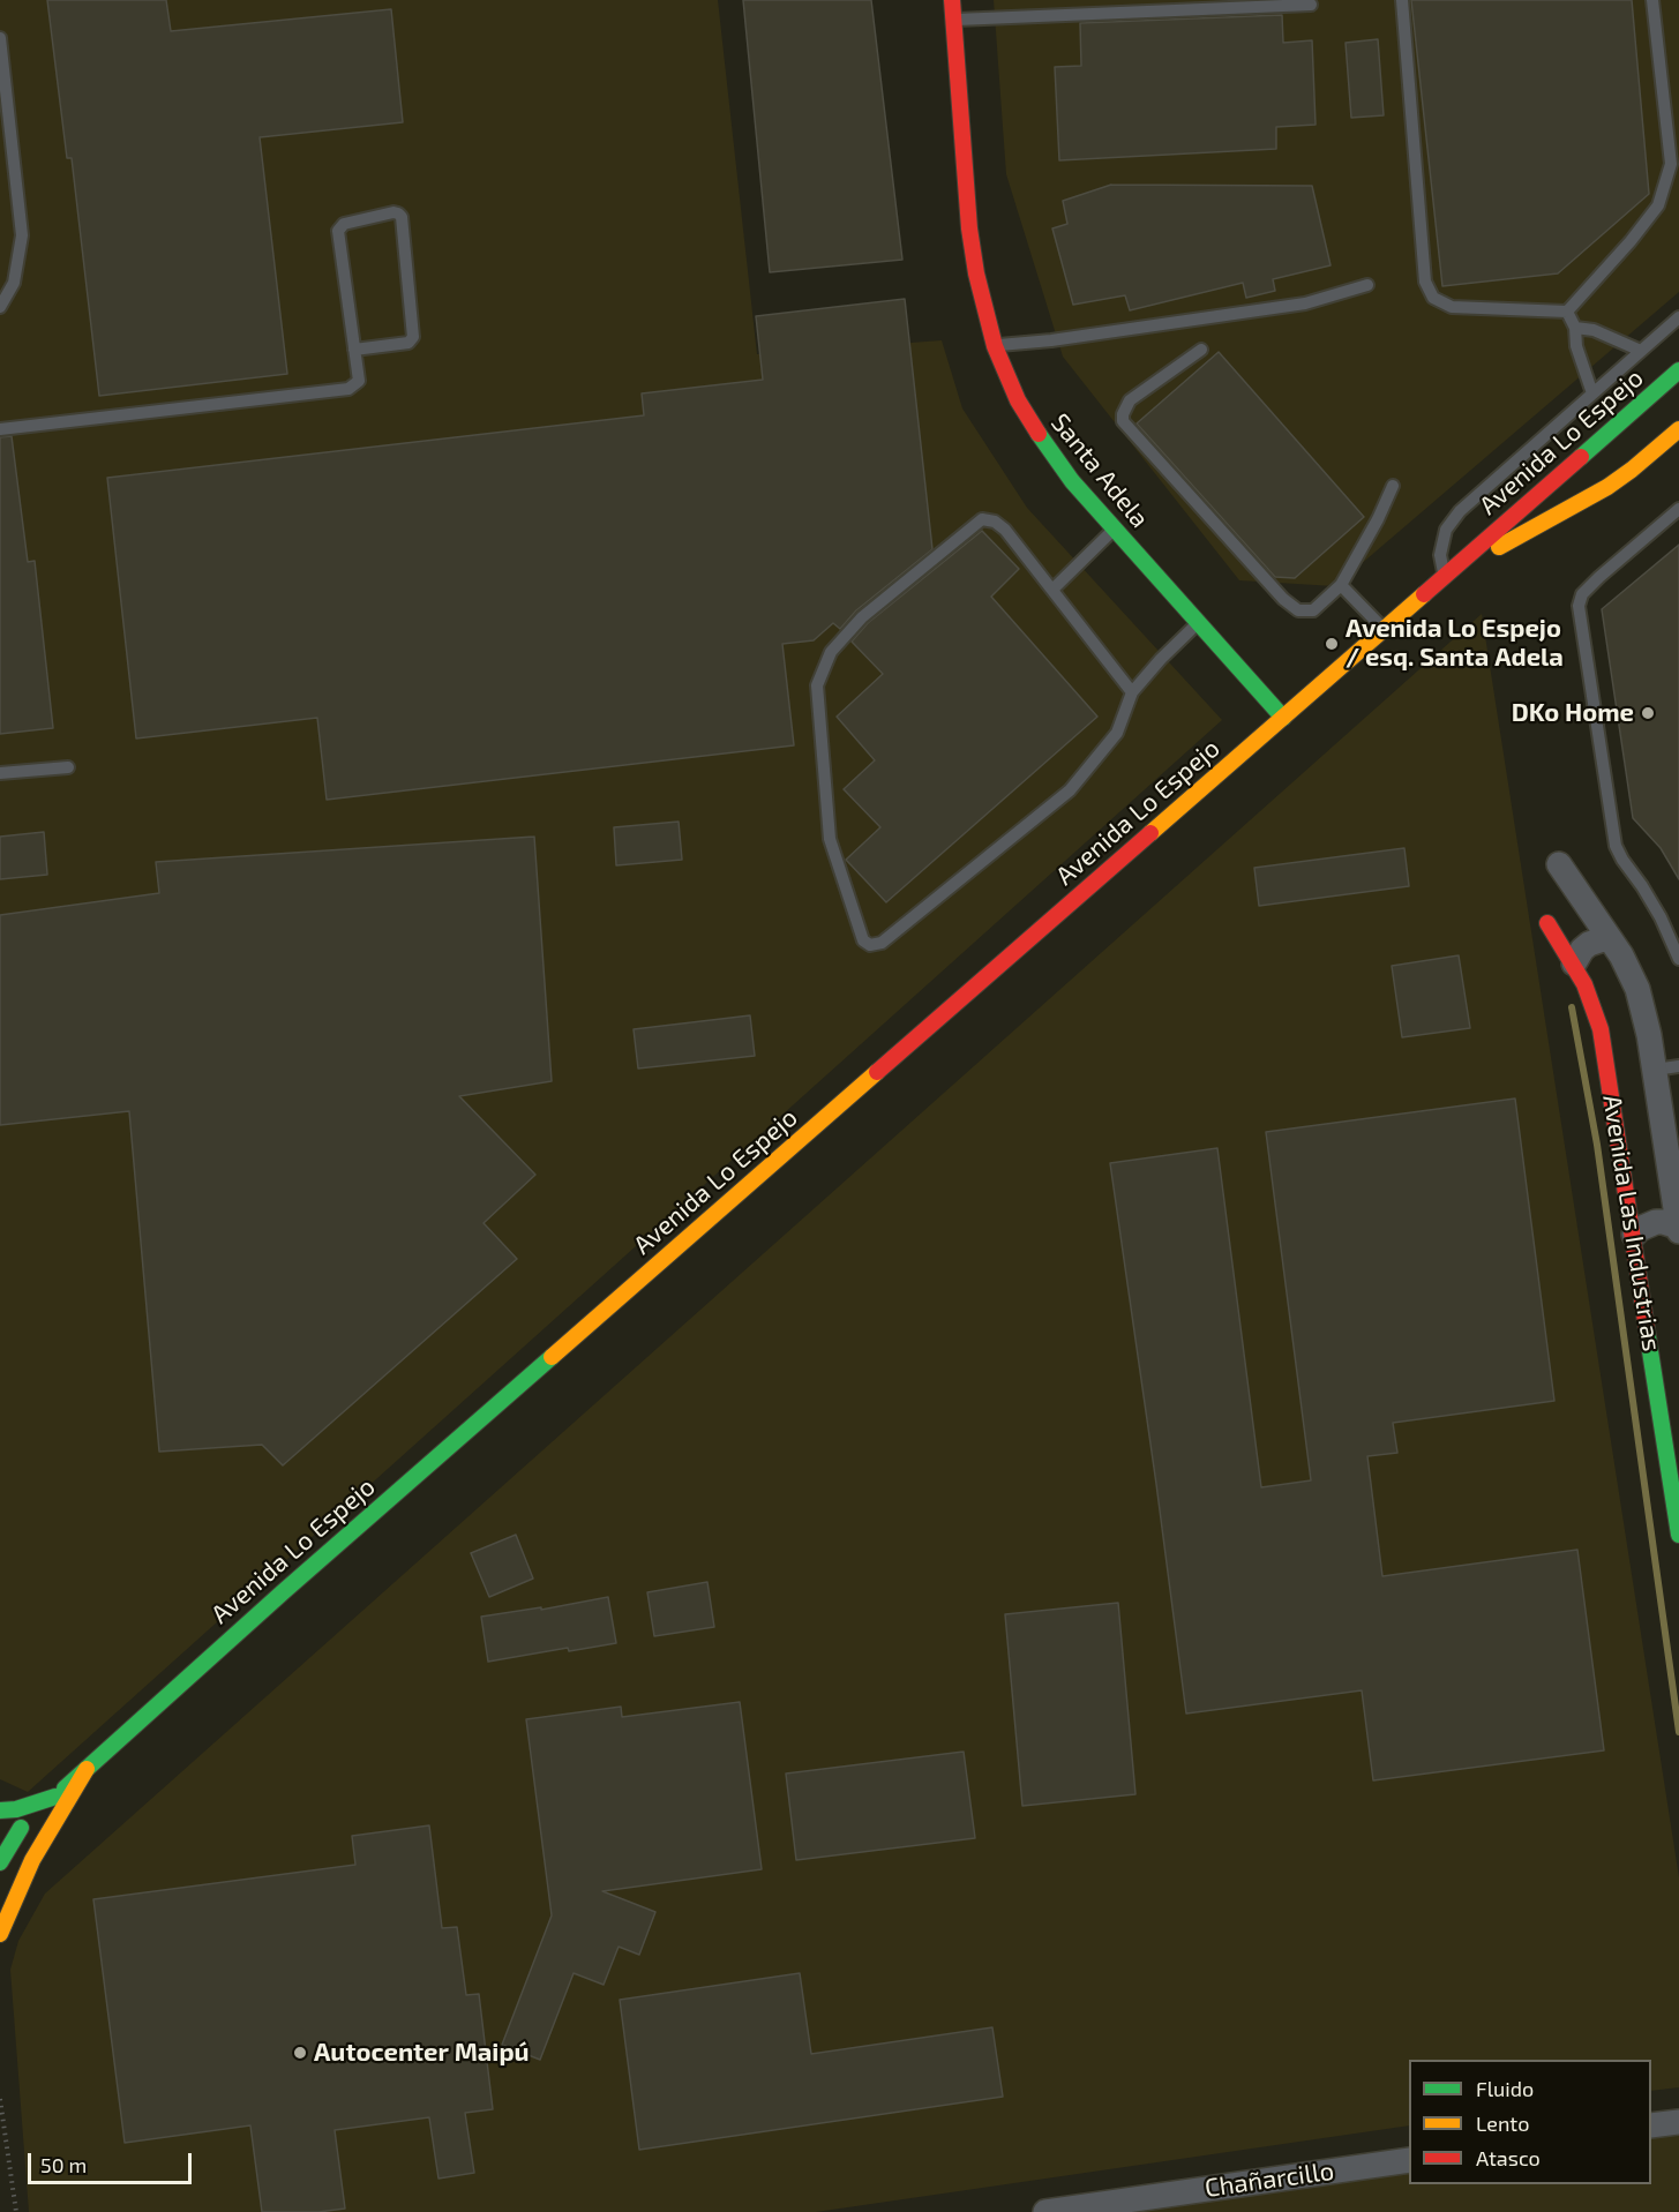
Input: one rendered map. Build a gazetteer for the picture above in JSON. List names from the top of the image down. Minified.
{"streets":{"main road":["Avenida Lo Espejo","Santa Adela","Avenida Las Industrias"],"street":["Chañarcillo"]},"crossings":[["Avenida Lo Espejo","Santa Adela"]],"places":["Avenida Lo Espejo / esq. Santa Adela","DKo Home","Autocenter Maipú"],"legend":["Fluido","Lento","Atasco"],"scale_bar":"50 m"}
